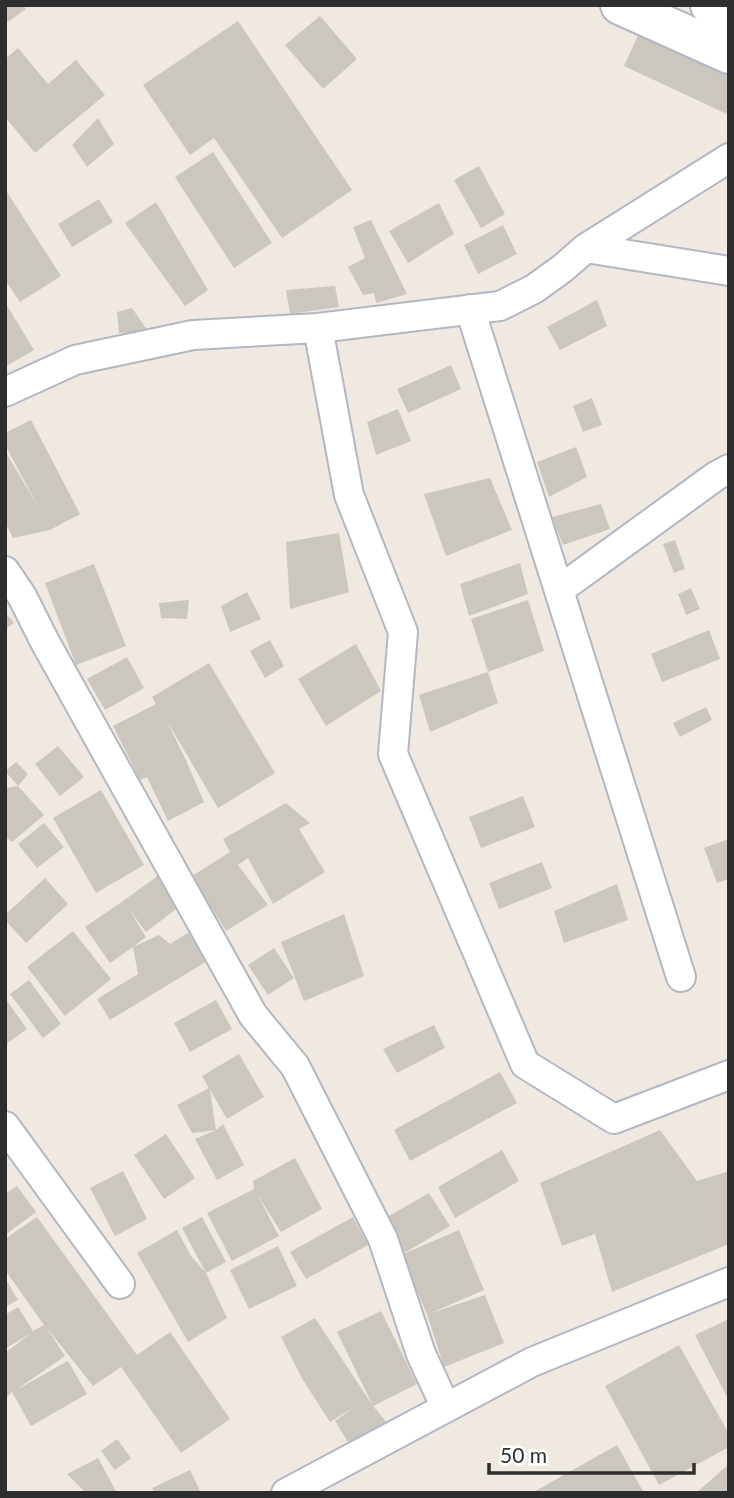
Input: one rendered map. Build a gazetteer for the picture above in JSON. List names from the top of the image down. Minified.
{"scale_bar":"50 m"}
